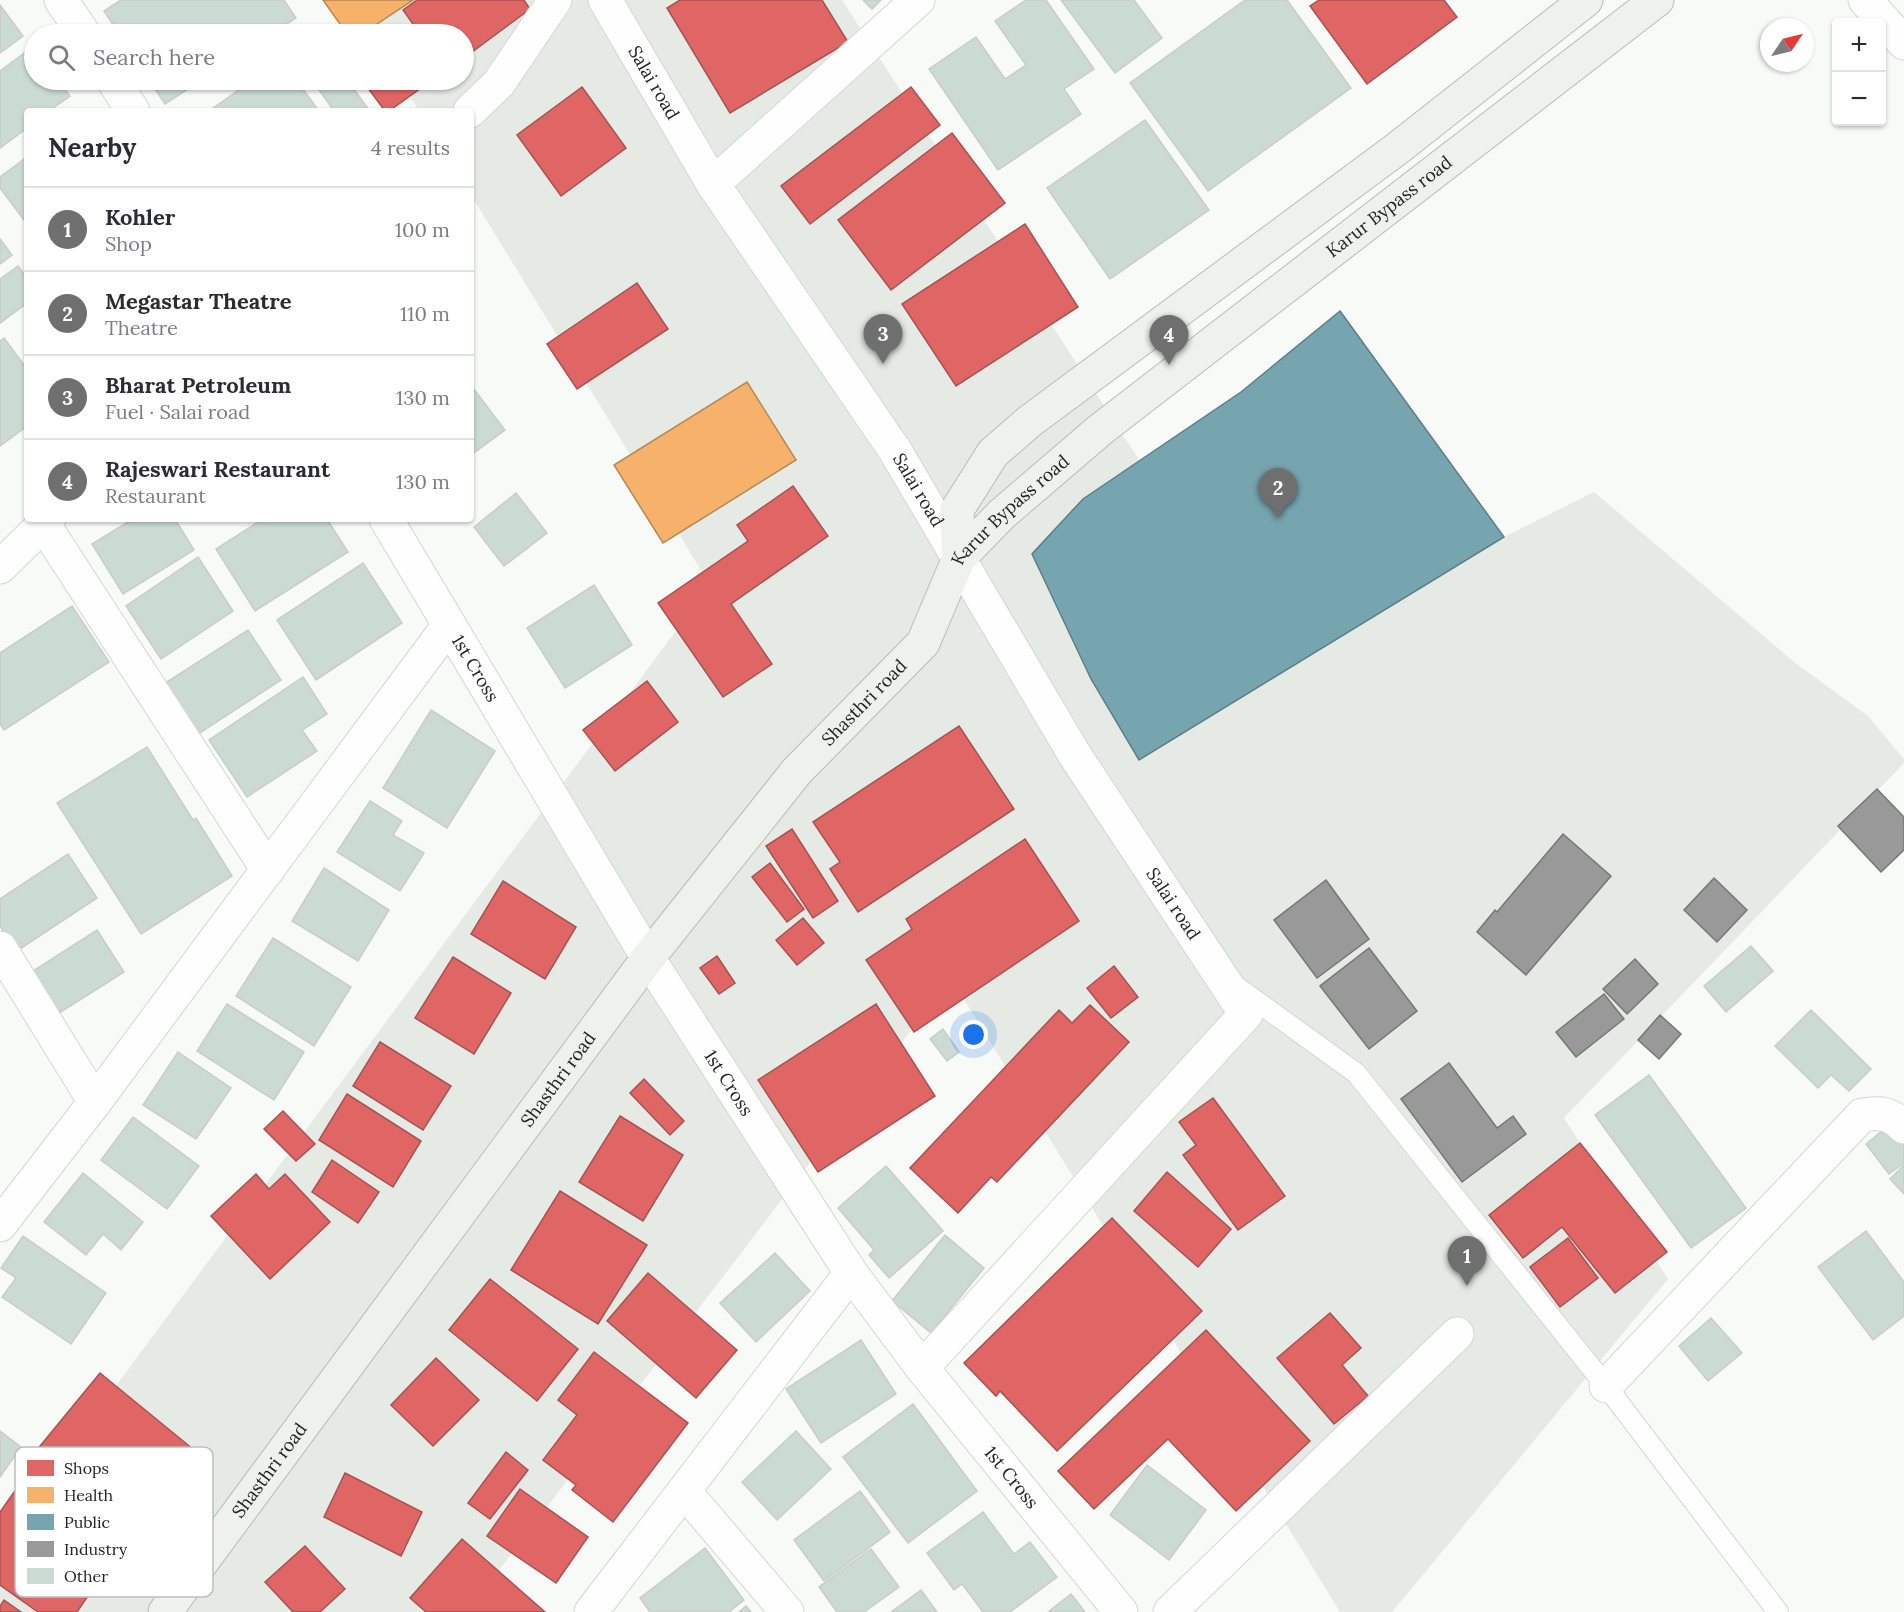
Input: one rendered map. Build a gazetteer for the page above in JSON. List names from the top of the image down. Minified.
{"streets":{"main road":["Karur Bypass road","Shasthri road"],"street":["Salai road","1st Cross"]},"crossings":[["Salai road","Karur Bypass road"],["Salai road","1st Cross"],["Salai road","Shasthri road"],["Karur Bypass road","Shasthri road"],["1st Cross","Shasthri road"]],"legend":["Shops","Health","Public","Industry","Other"],"north":"top right","page":{"map_buttons":["+","−"],"search":"Search here","heading":["Nearby","4 results"],"list":[{"mark":"1","name":"Kohler","note":"Shop","value":"100 m"},{"mark":"2","name":"Megastar Theatre","note":"Theatre","value":"110 m"},{"mark":"3","name":"Bharat Petroleum","note":"Fuel · Salai road","value":"130 m"},{"mark":"4","name":"Rajeswari Restaurant","note":"Restaurant","value":"130 m"}],"pins":["3","4","2","1"]}}
